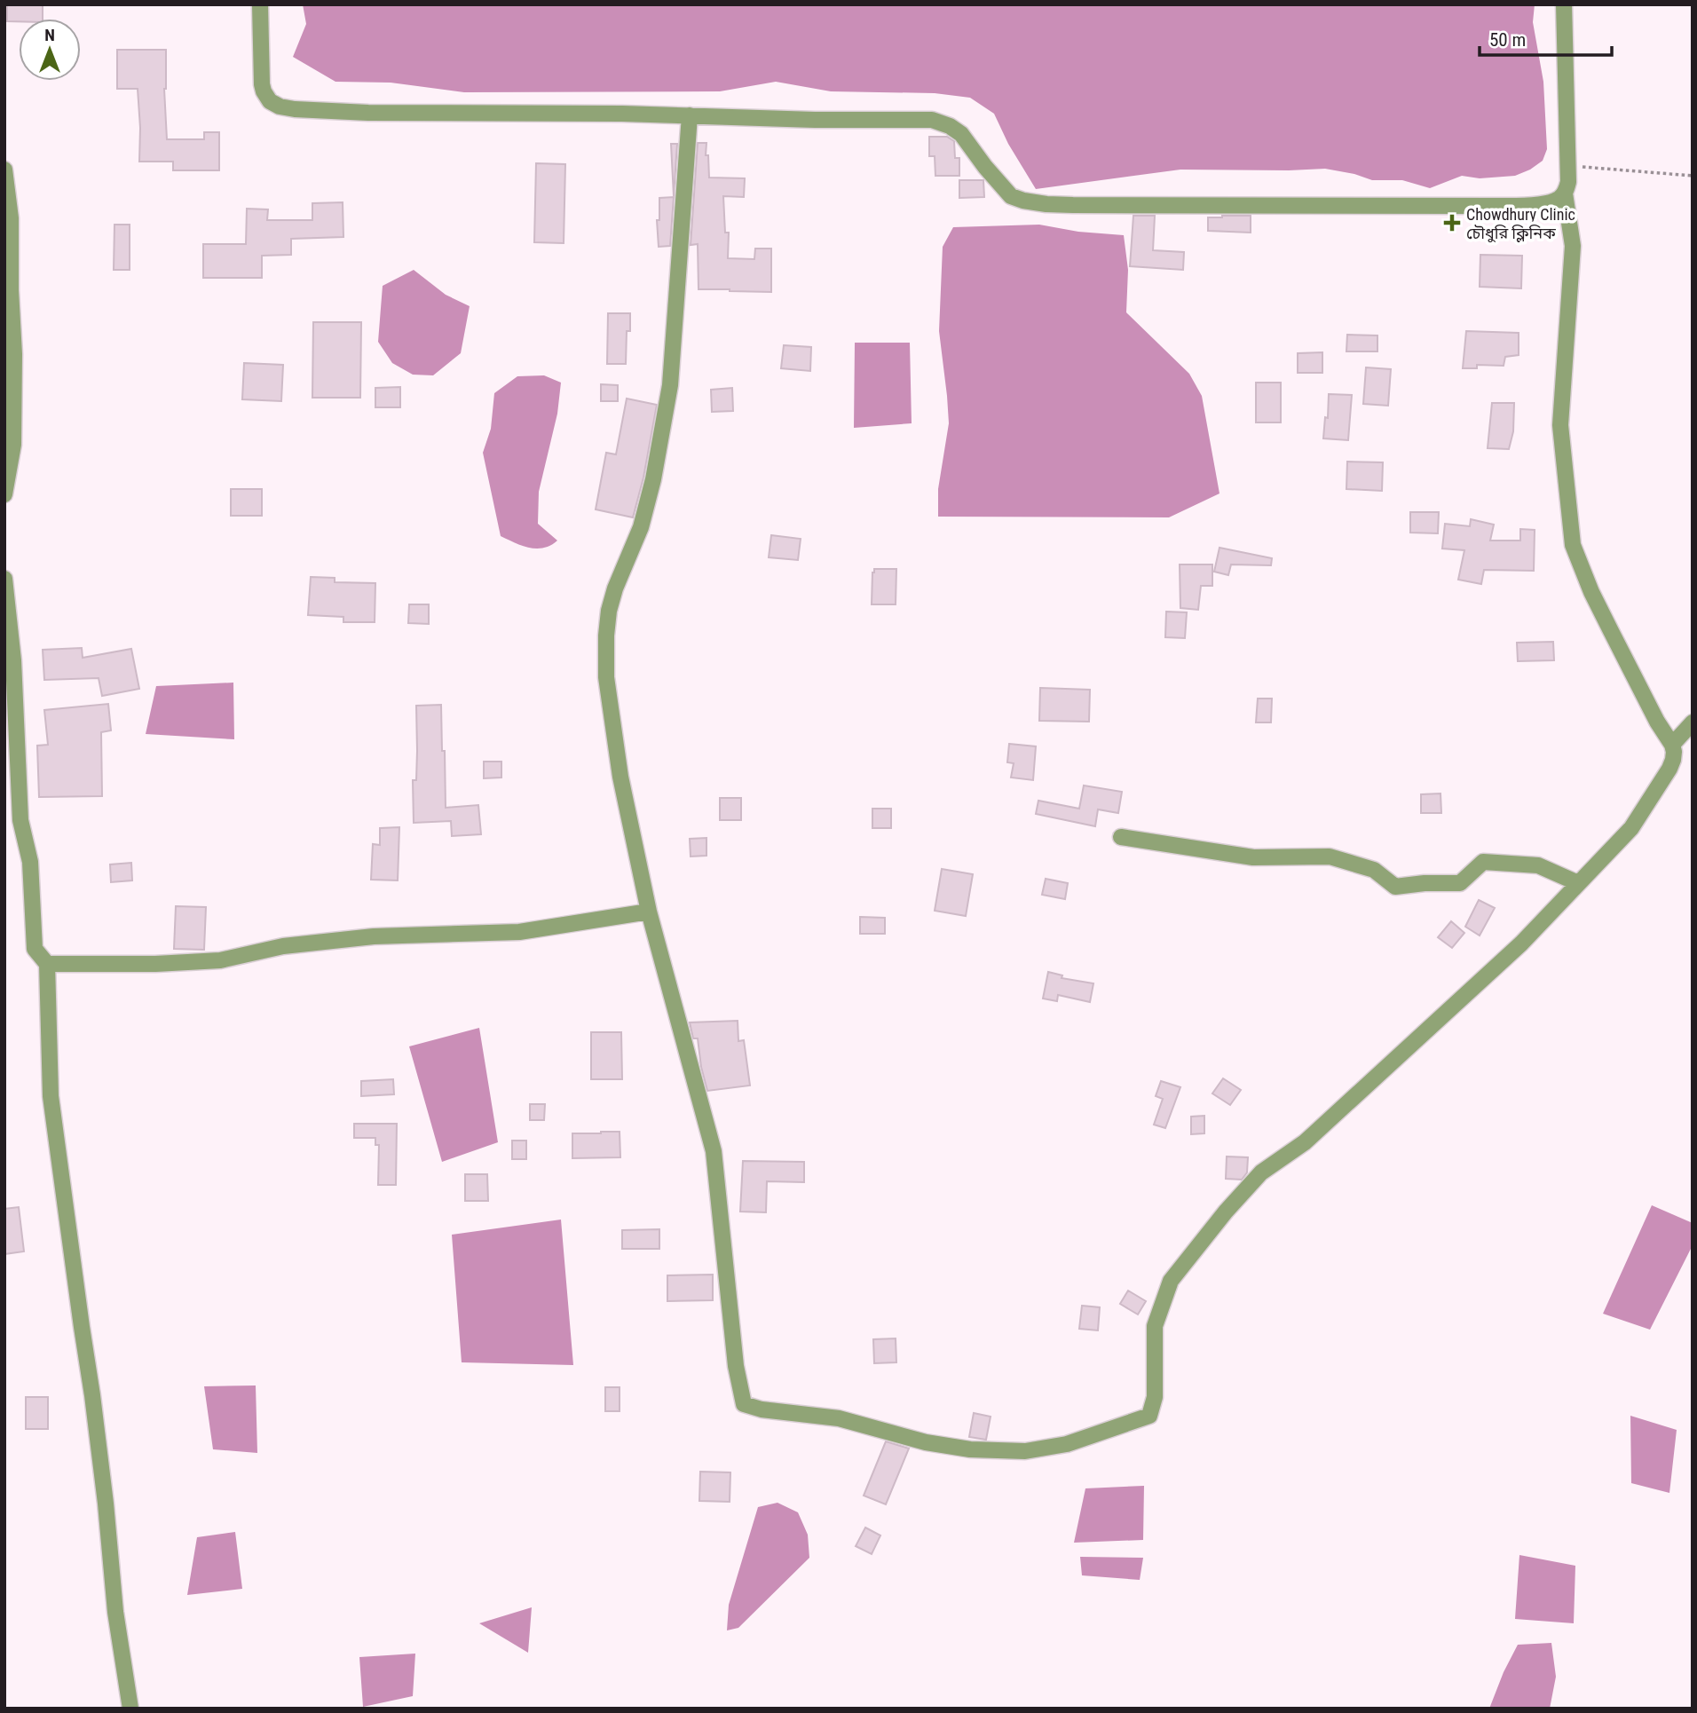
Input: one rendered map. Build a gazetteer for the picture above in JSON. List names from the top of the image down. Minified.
{"places":{"health":["Chowdhury Clinic চৌধুরি ক্লিনিক"]},"scale_bar":"50 m","north":"top"}
